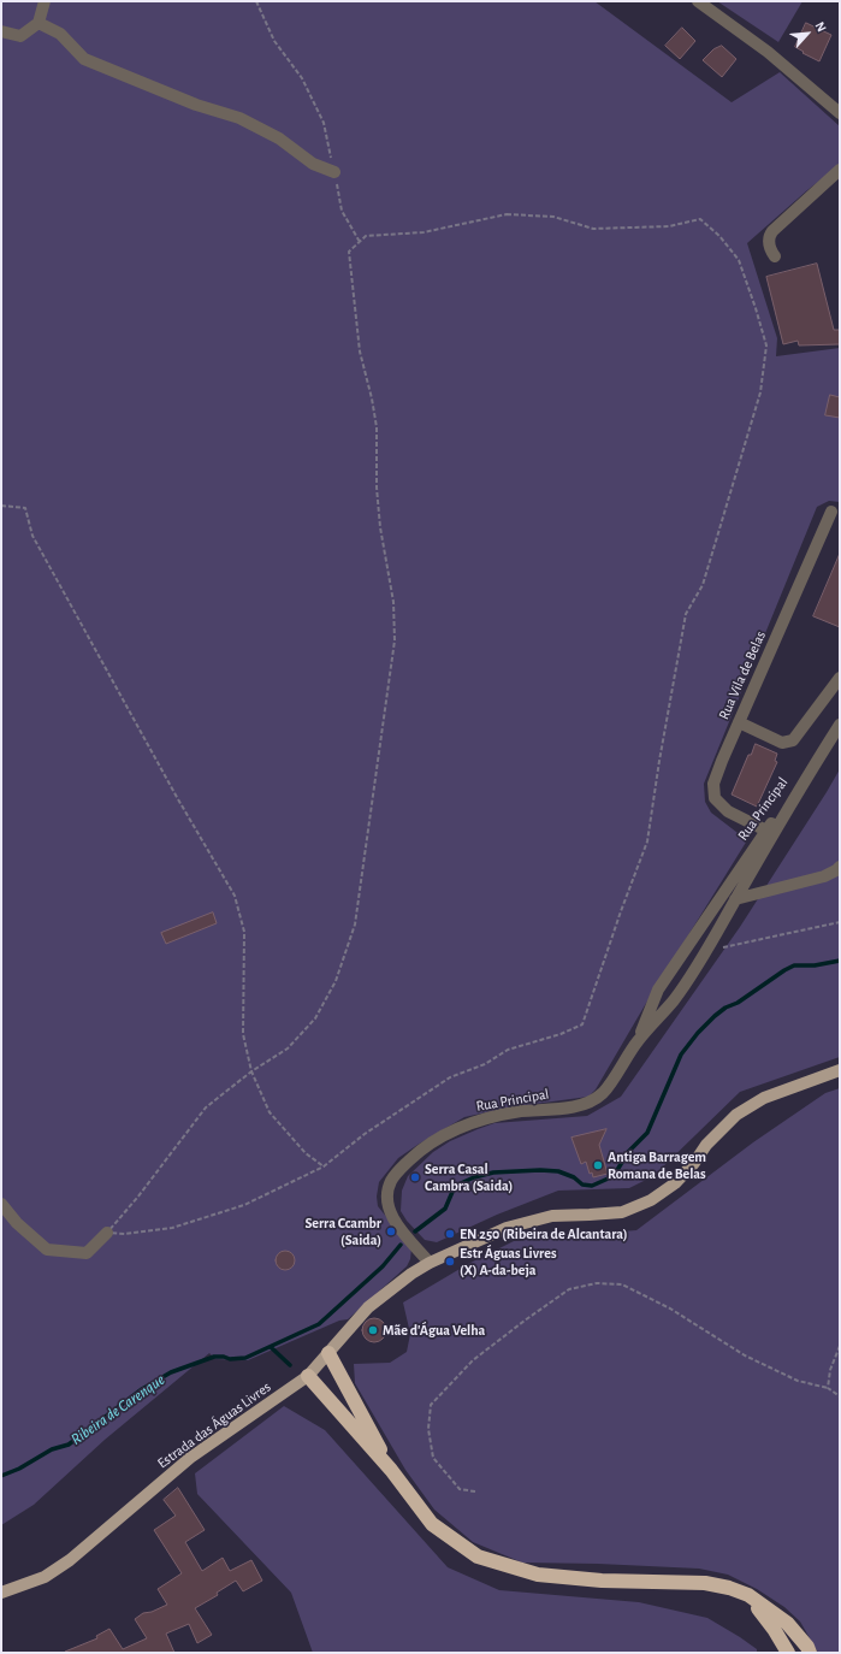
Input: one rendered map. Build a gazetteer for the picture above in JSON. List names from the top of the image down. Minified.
{"streets":{"main road":["Estrada das Águas Livres"],"street":["Rua Vila de Belas","Rua Principal"]},"crossings":[["Rua Vila de Belas","Rua Principal"],["Rua Principal","Estrada das Águas Livres"]],"water":["Ribeira de Carenque"],"places":["Antiga Barragem Romana de Belas","Serra Casal Cambra (Saida)","Serra Ccambr (Saida)","EN 250 (Ribeira de Alcantara)","Estr Águas Livres (X) A-da-beja","Mãe d'Água Velha"],"north":"top right"}
